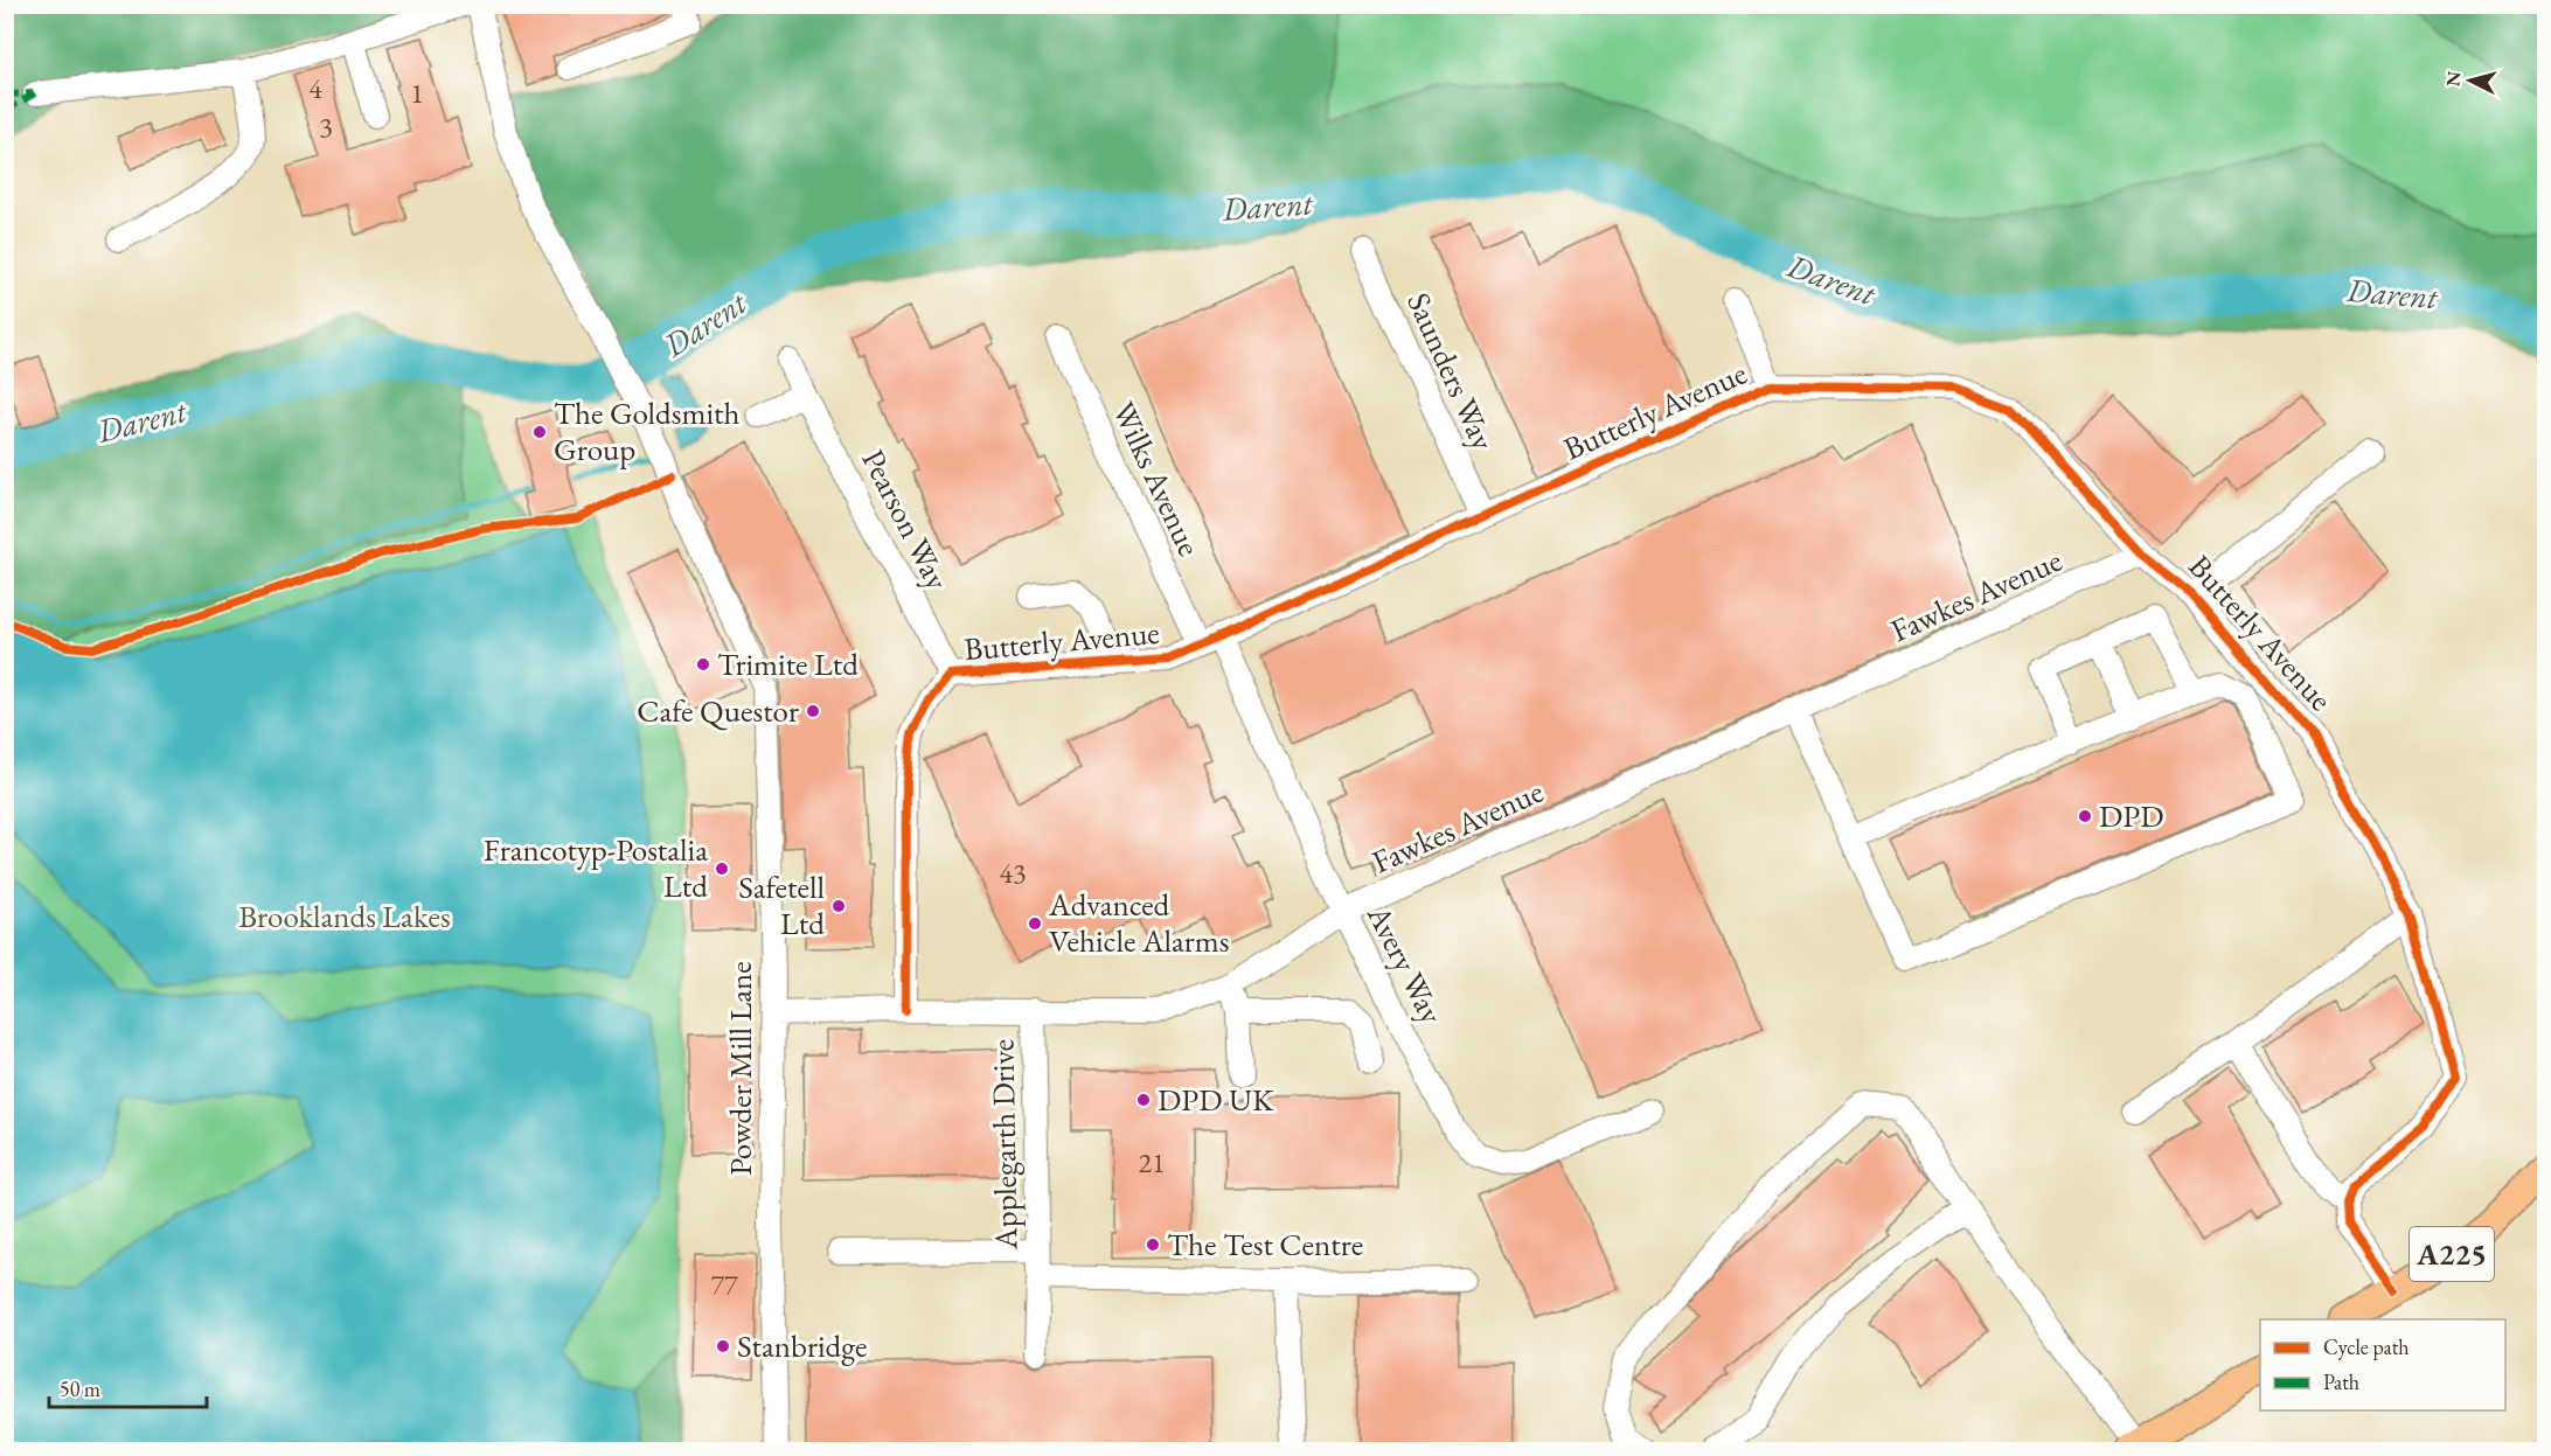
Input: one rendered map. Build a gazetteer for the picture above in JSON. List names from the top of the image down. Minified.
{"streets":{"main road":["A225"],"street":["Saunders Way","Butterly Avenue","Wilks Avenue","Pearson Way","Fawkes Avenue","Avery Way","Powder Mill Lane","Applegarth Drive"]},"crossings":[["Saunders Way","Butterly Avenue"],["Butterly Avenue","Wilks Avenue"],["Butterly Avenue","Pearson Way"],["Butterly Avenue","Fawkes Avenue"],["Butterly Avenue","Avery Way"],["Wilks Avenue","Avery Way"],["Fawkes Avenue","Avery Way"],["Fawkes Avenue","Powder Mill Lane"],["Fawkes Avenue","Applegarth Drive"]],"water":["Darent"],"parks":["Brooklands Lakes"],"places":["The Goldsmith Group","Trimite Ltd","Cafe Questor","DPD","Francotyp-Postalia Ltd","Safetell Ltd","Advanced Vehicle Alarms","DPD UK","The Test Centre","Stanbridge"],"house_numbers":["4","1","3","43","21","77"],"legend":["Cycle path","Path"],"scale_bar":"50 m","north":"left"}
